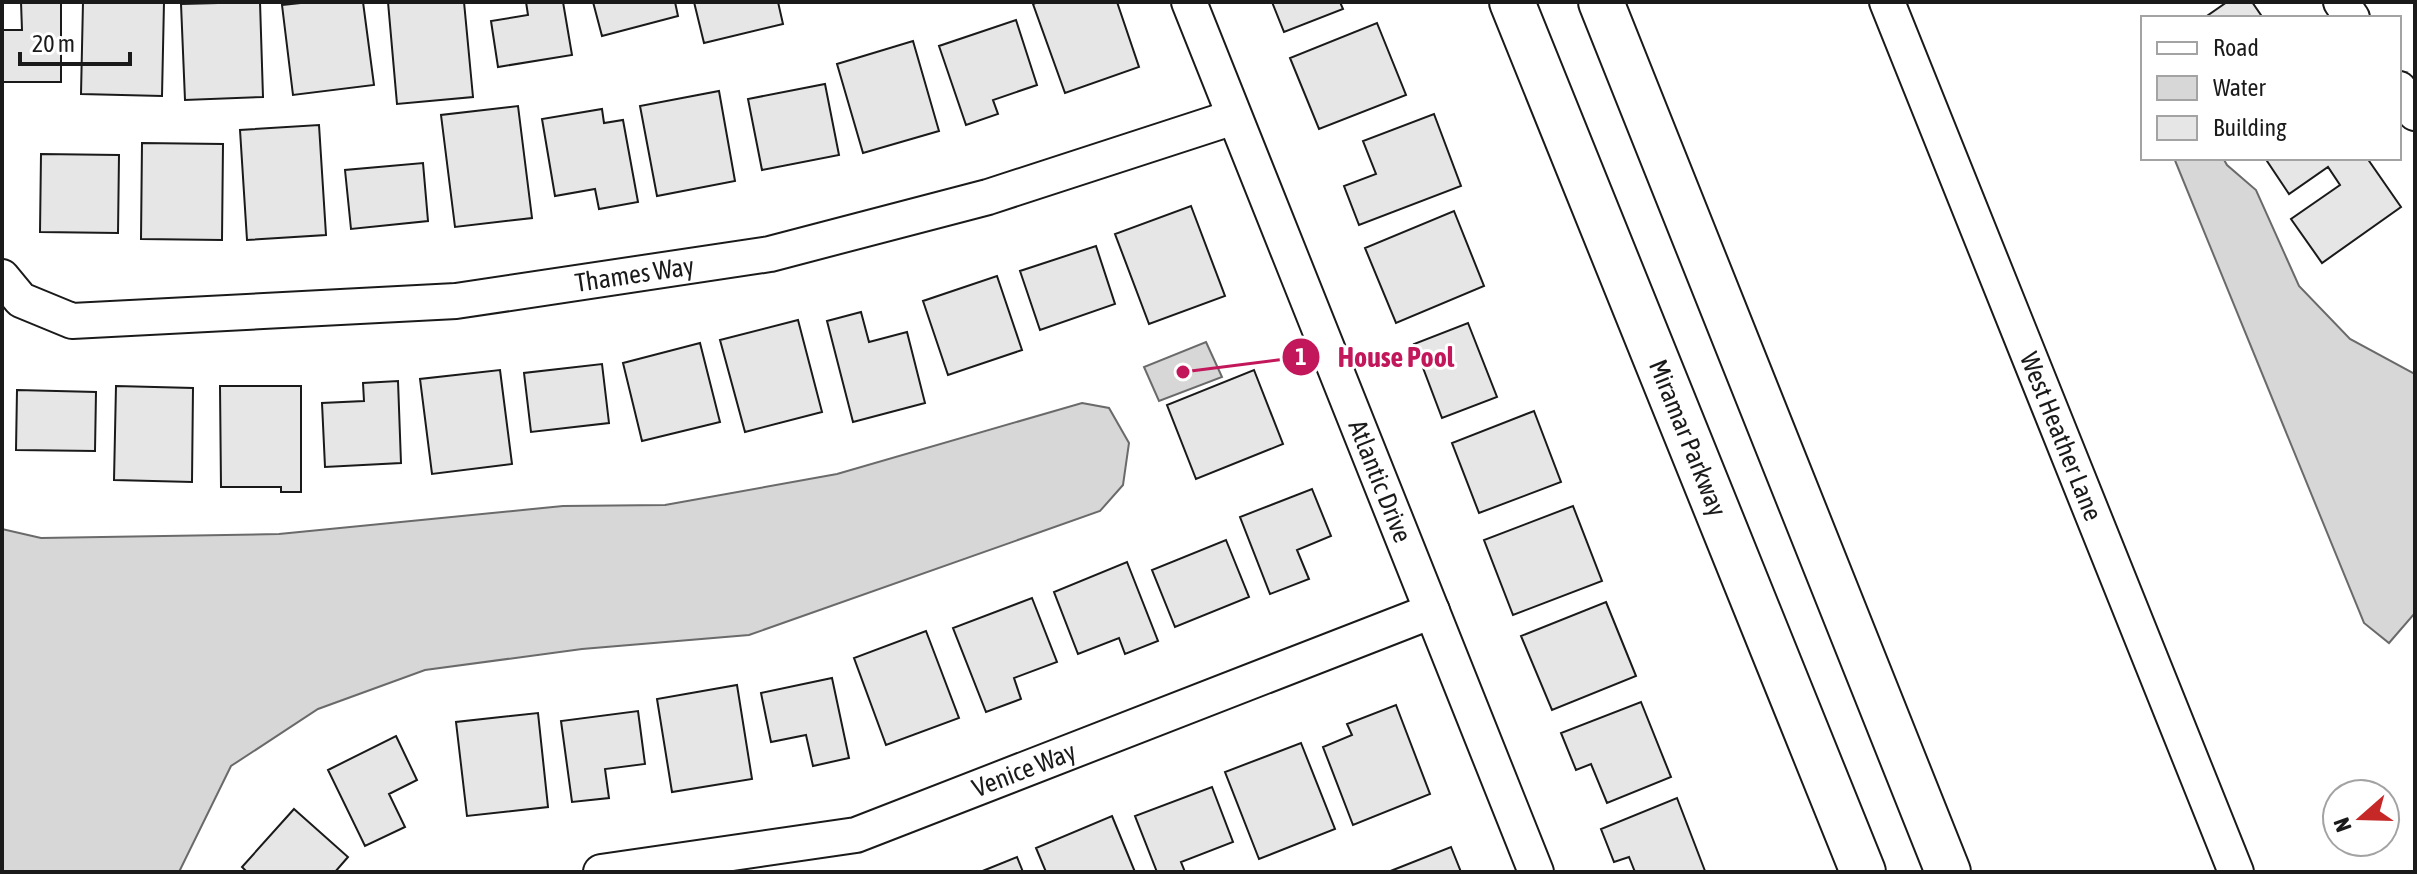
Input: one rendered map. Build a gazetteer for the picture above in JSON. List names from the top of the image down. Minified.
{"streets":{"main road":["Miramar Parkway"],"street":["Thames Way","West Heather Lane","Atlantic Drive","Venice Way"]},"crossings":[["Thames Way","Atlantic Drive"],["Atlantic Drive","Venice Way"]],"places":["House Pool"],"legend":["Road","Water","Building"],"scale_bar":"20 m","north":"left"}
